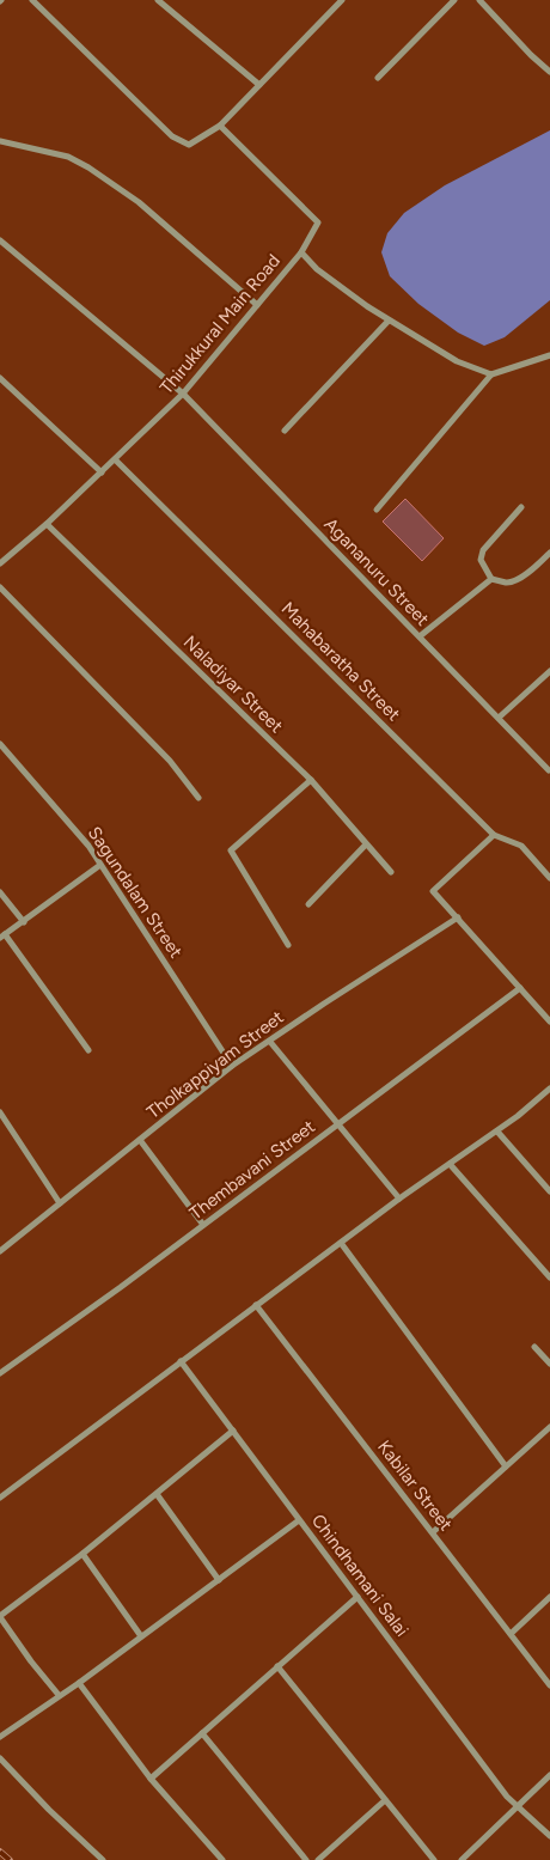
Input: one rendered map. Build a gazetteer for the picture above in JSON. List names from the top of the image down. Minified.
{"streets":{"street":["Thirukkural Main Road","Agananuru Street","Mahabaratha Street","Naladiyar Street","Sagundalam Street","Tholkappiyam Street","Thembavani Street","Kabilar Street","Chindhamani Salai"]},"crossings":[["Thirukkural Main Road","Agananuru Street"],["Thirukkural Main Road","Mahabaratha Street"],["Thirukkural Main Road","Naladiyar Street"],["Sagundalam Street","Tholkappiyam Street"]]}
